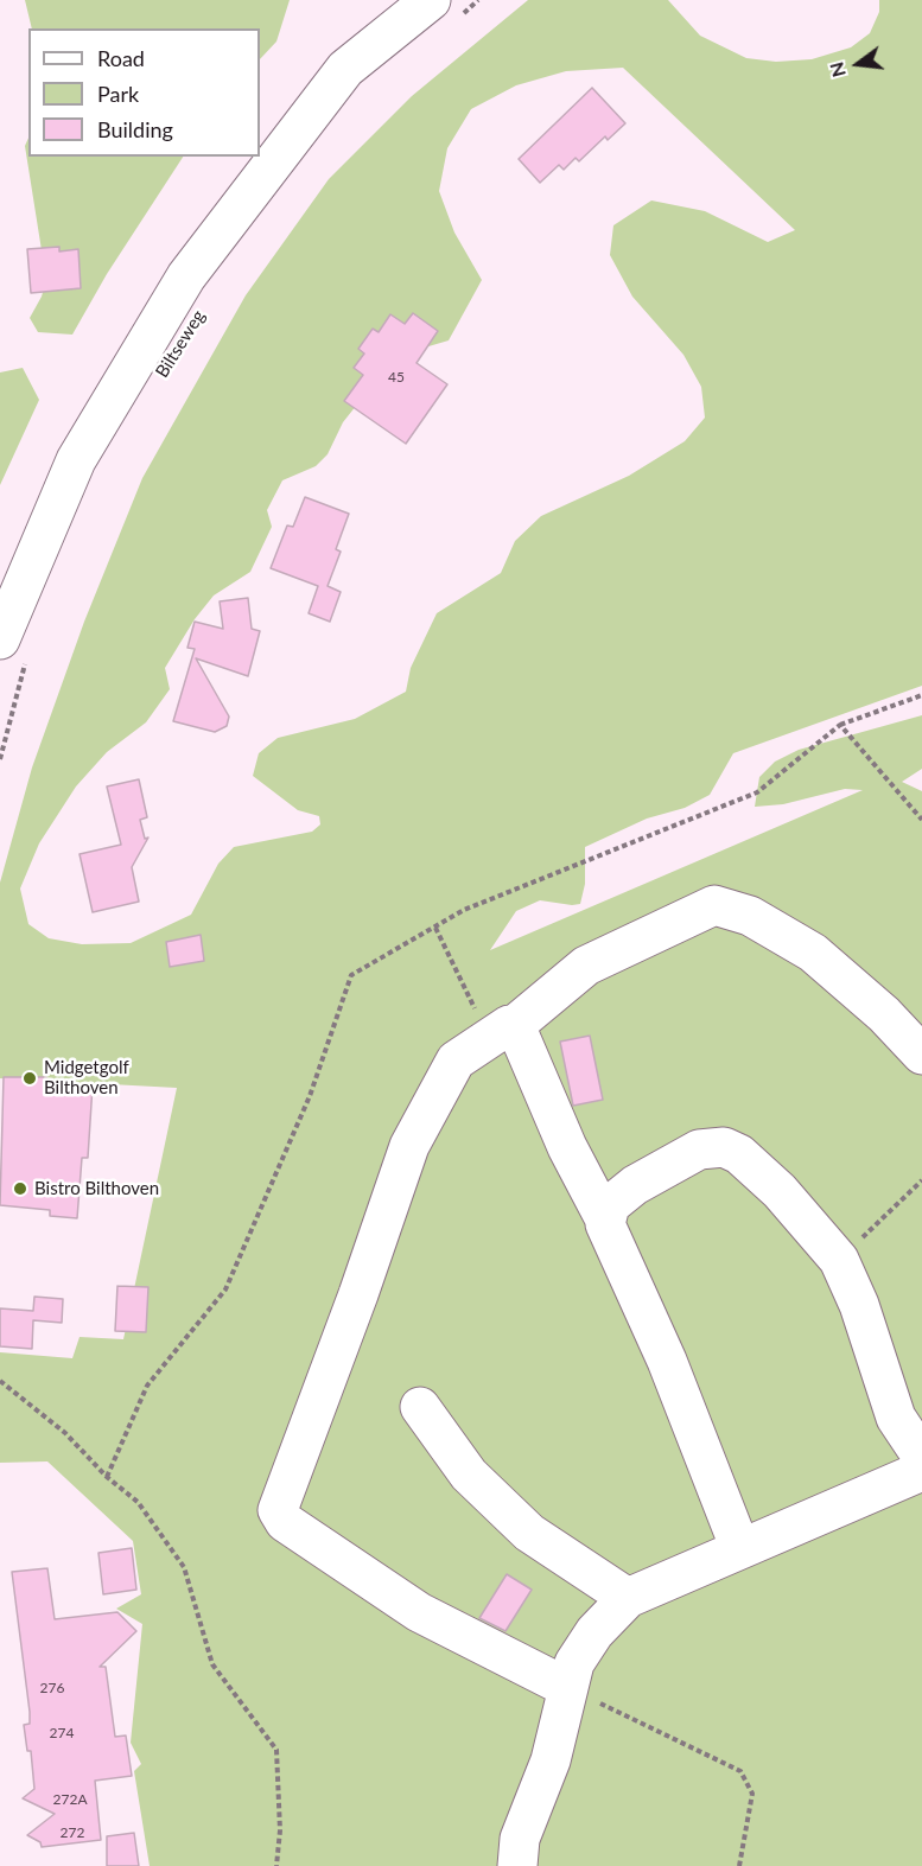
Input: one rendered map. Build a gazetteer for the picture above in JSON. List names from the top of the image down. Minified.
{"streets":{"street":["Biltseweg"]},"places":["Midgetgolf Bilthoven","Bistro Bilthoven"],"house_numbers":["45","276","274","272A","272"],"legend":["Road","Park","Building"],"north":"left"}
